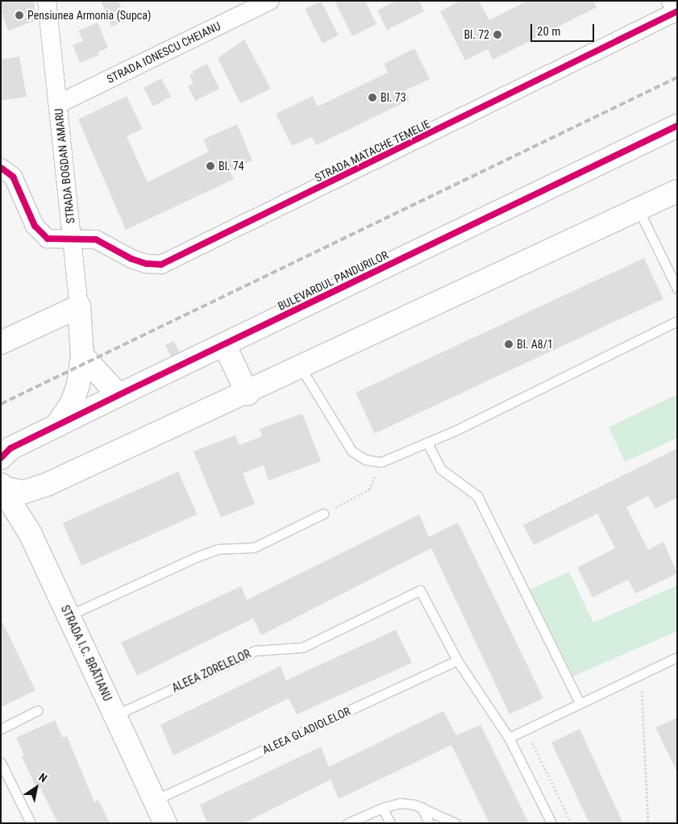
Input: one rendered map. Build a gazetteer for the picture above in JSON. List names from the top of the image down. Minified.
{"streets":{"street":["STRADA IONESCU CHEIANU","STRADA MATACHE TEMELIE","STRADA BOGDAN AMARU","BULEVARDUL PANDURILOR","STRADA I.C. BRĂTIANU"],"lane":["ALEEA ZORELELOR","ALEEA GLADIOLELOR"]},"crossings":[["STRADA IONESCU CHEIANU","STRADA BOGDAN AMARU"],["STRADA MATACHE TEMELIE","STRADA BOGDAN AMARU"],["STRADA BOGDAN AMARU","BULEVARDUL PANDURILOR"],["STRADA I.C. BRĂTIANU","ALEEA ZORELELOR"],["STRADA I.C. BRĂTIANU","ALEEA GLADIOLELOR"],["ALEEA ZORELELOR","ALEEA GLADIOLELOR"]],"places":["Pensiunea Armonia (Supca)","Bl. 72","Bl. 73","Bl. 74","Bl. A8/1"],"scale_bar":"20 m","north":"top right"}
